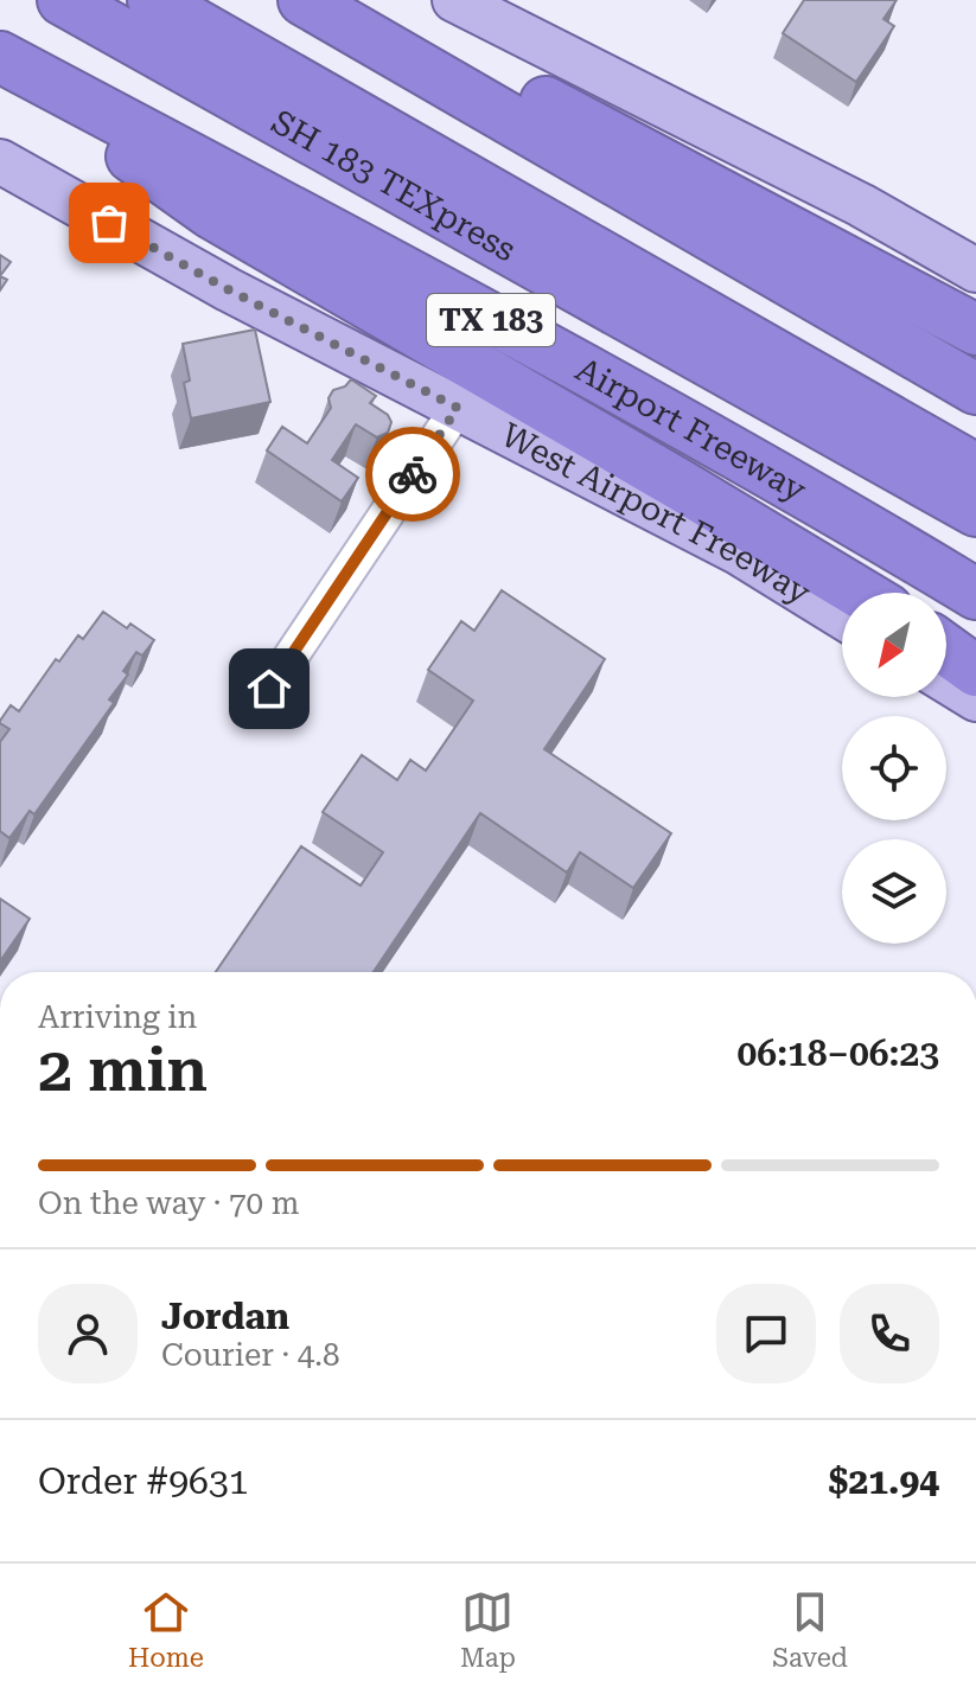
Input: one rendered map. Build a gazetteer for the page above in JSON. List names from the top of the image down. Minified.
{"streets":{"highway":["SH 183 TEXpress","TX 183","Airport Freeway"],"main road":["West Airport Freeway"]},"north":"bottom left","page":{"heading":["2 min","Arriving in","06:18–06:23"],"panel":["Jordan","Courier · 4.8","Order #9631","$21.94"],"bar":"On the way · 70 m","tabs":["Home","Map","Saved"]}}
